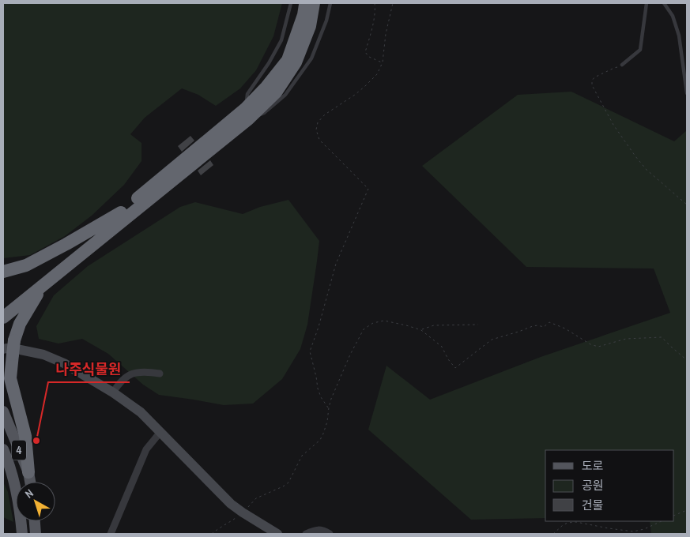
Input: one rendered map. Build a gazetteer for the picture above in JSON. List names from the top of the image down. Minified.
{"streets":{"main road":["4"]},"places":["나주식물원"],"legend":["도로","공원","건물"],"north":"top left"}
